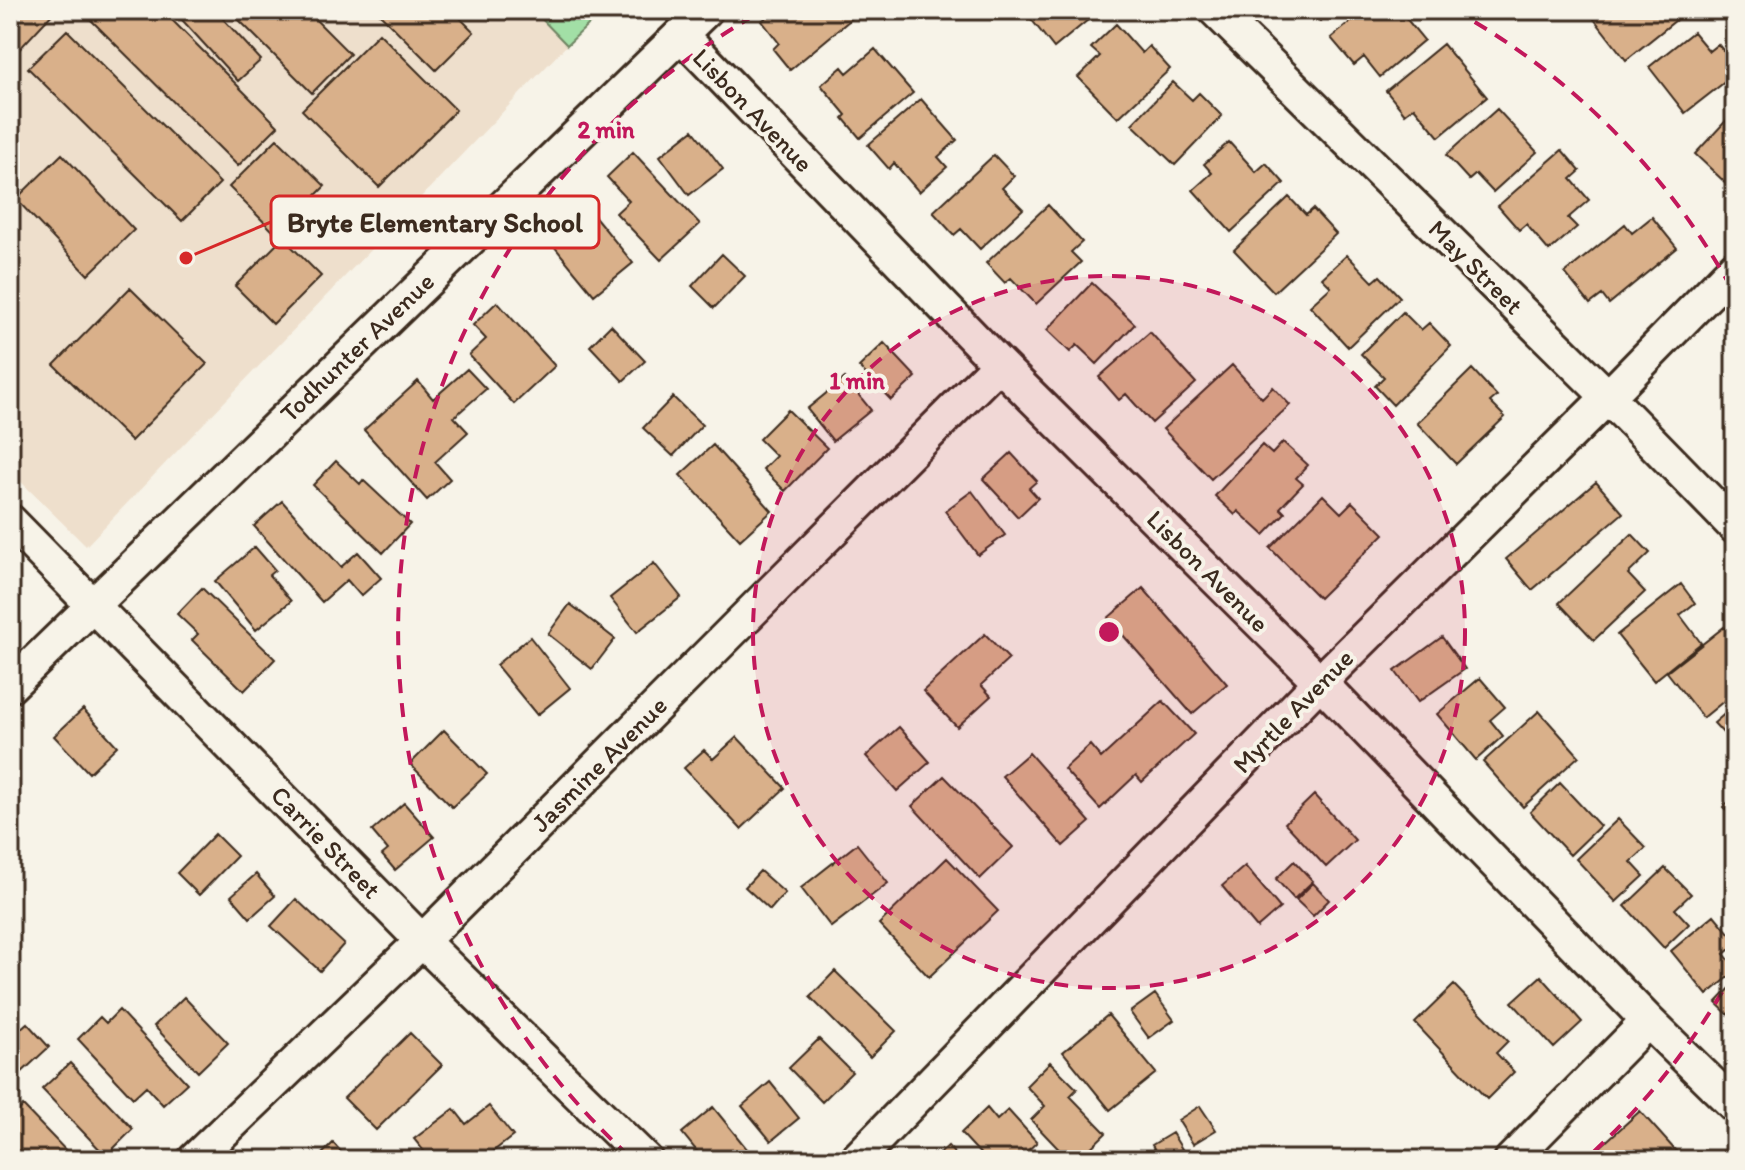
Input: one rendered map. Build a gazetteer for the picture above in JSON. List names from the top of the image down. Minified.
{"streets":{"street":["Lisbon Avenue","May Street","Todhunter Avenue","Myrtle Avenue","Jasmine Avenue","Carrie Street"]},"crossings":[["Lisbon Avenue","Todhunter Avenue"],["Lisbon Avenue","Myrtle Avenue"],["Lisbon Avenue","Jasmine Avenue"],["May Street","Myrtle Avenue"],["Todhunter Avenue","Carrie Street"],["Jasmine Avenue","Carrie Street"]],"places":["Bryte Elementary School"],"rings":["2 min","1 min"]}
